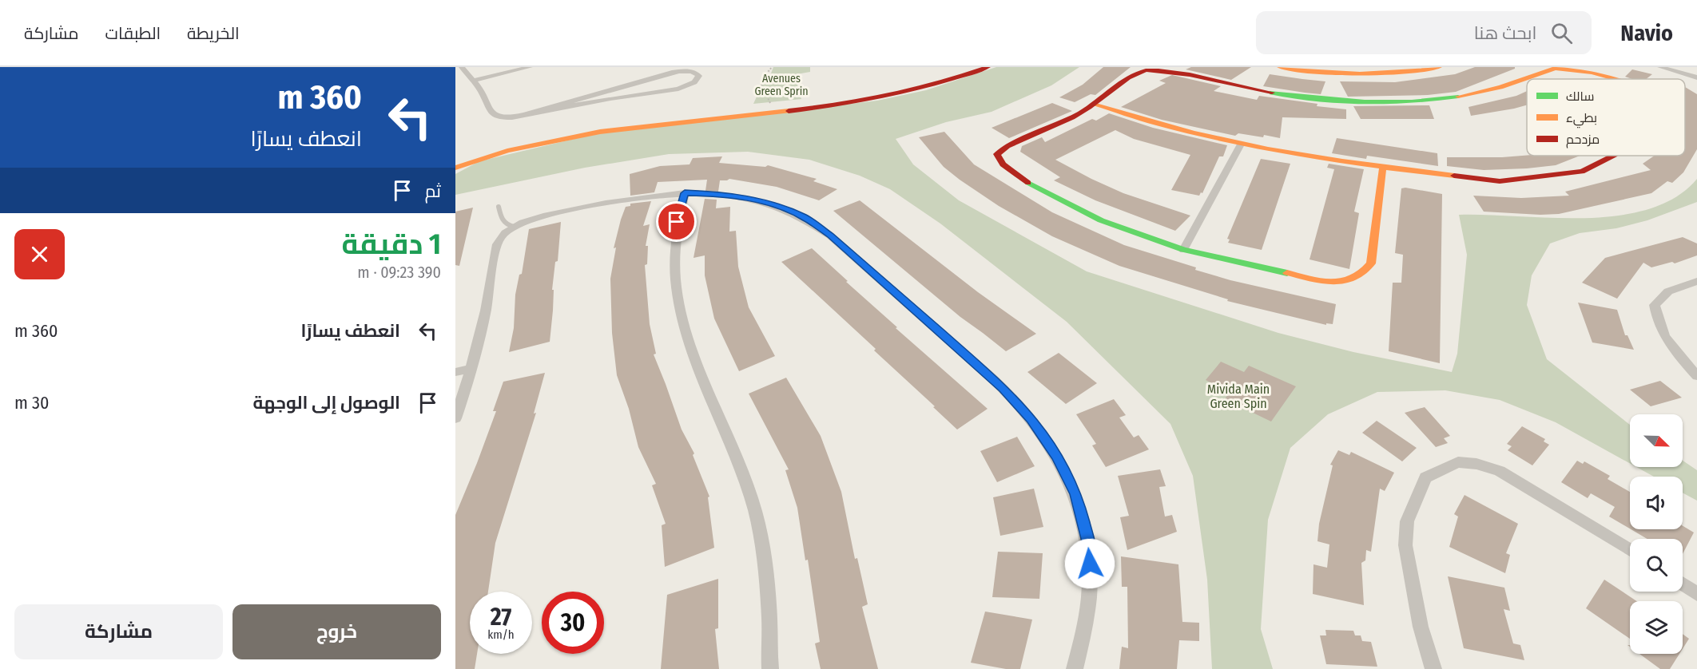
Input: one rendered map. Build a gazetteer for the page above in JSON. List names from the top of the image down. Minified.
{"parks":["Avenues Green Sprin","Mivida Main Green Spin"],"legend":["سالك","بطيء","مزدحم"],"north":"bottom right","page":{"header":"Navio","search":"ابحث هنا","nav":["الخريطة","الطبقات","مشاركة"],"turn":["360 m","انعطف يسارًا"],"then":"ثم","heading":["1 دقيقة","390 m · 09:23"],"list":[{"name":"انعطف يسارًا","value":"360 m"},{"name":"الوصول إلى الوجهة","value":"30 m"}],"speed":"27 km/h","limit":"30","buttons":["خروج","مشاركة"]}}
